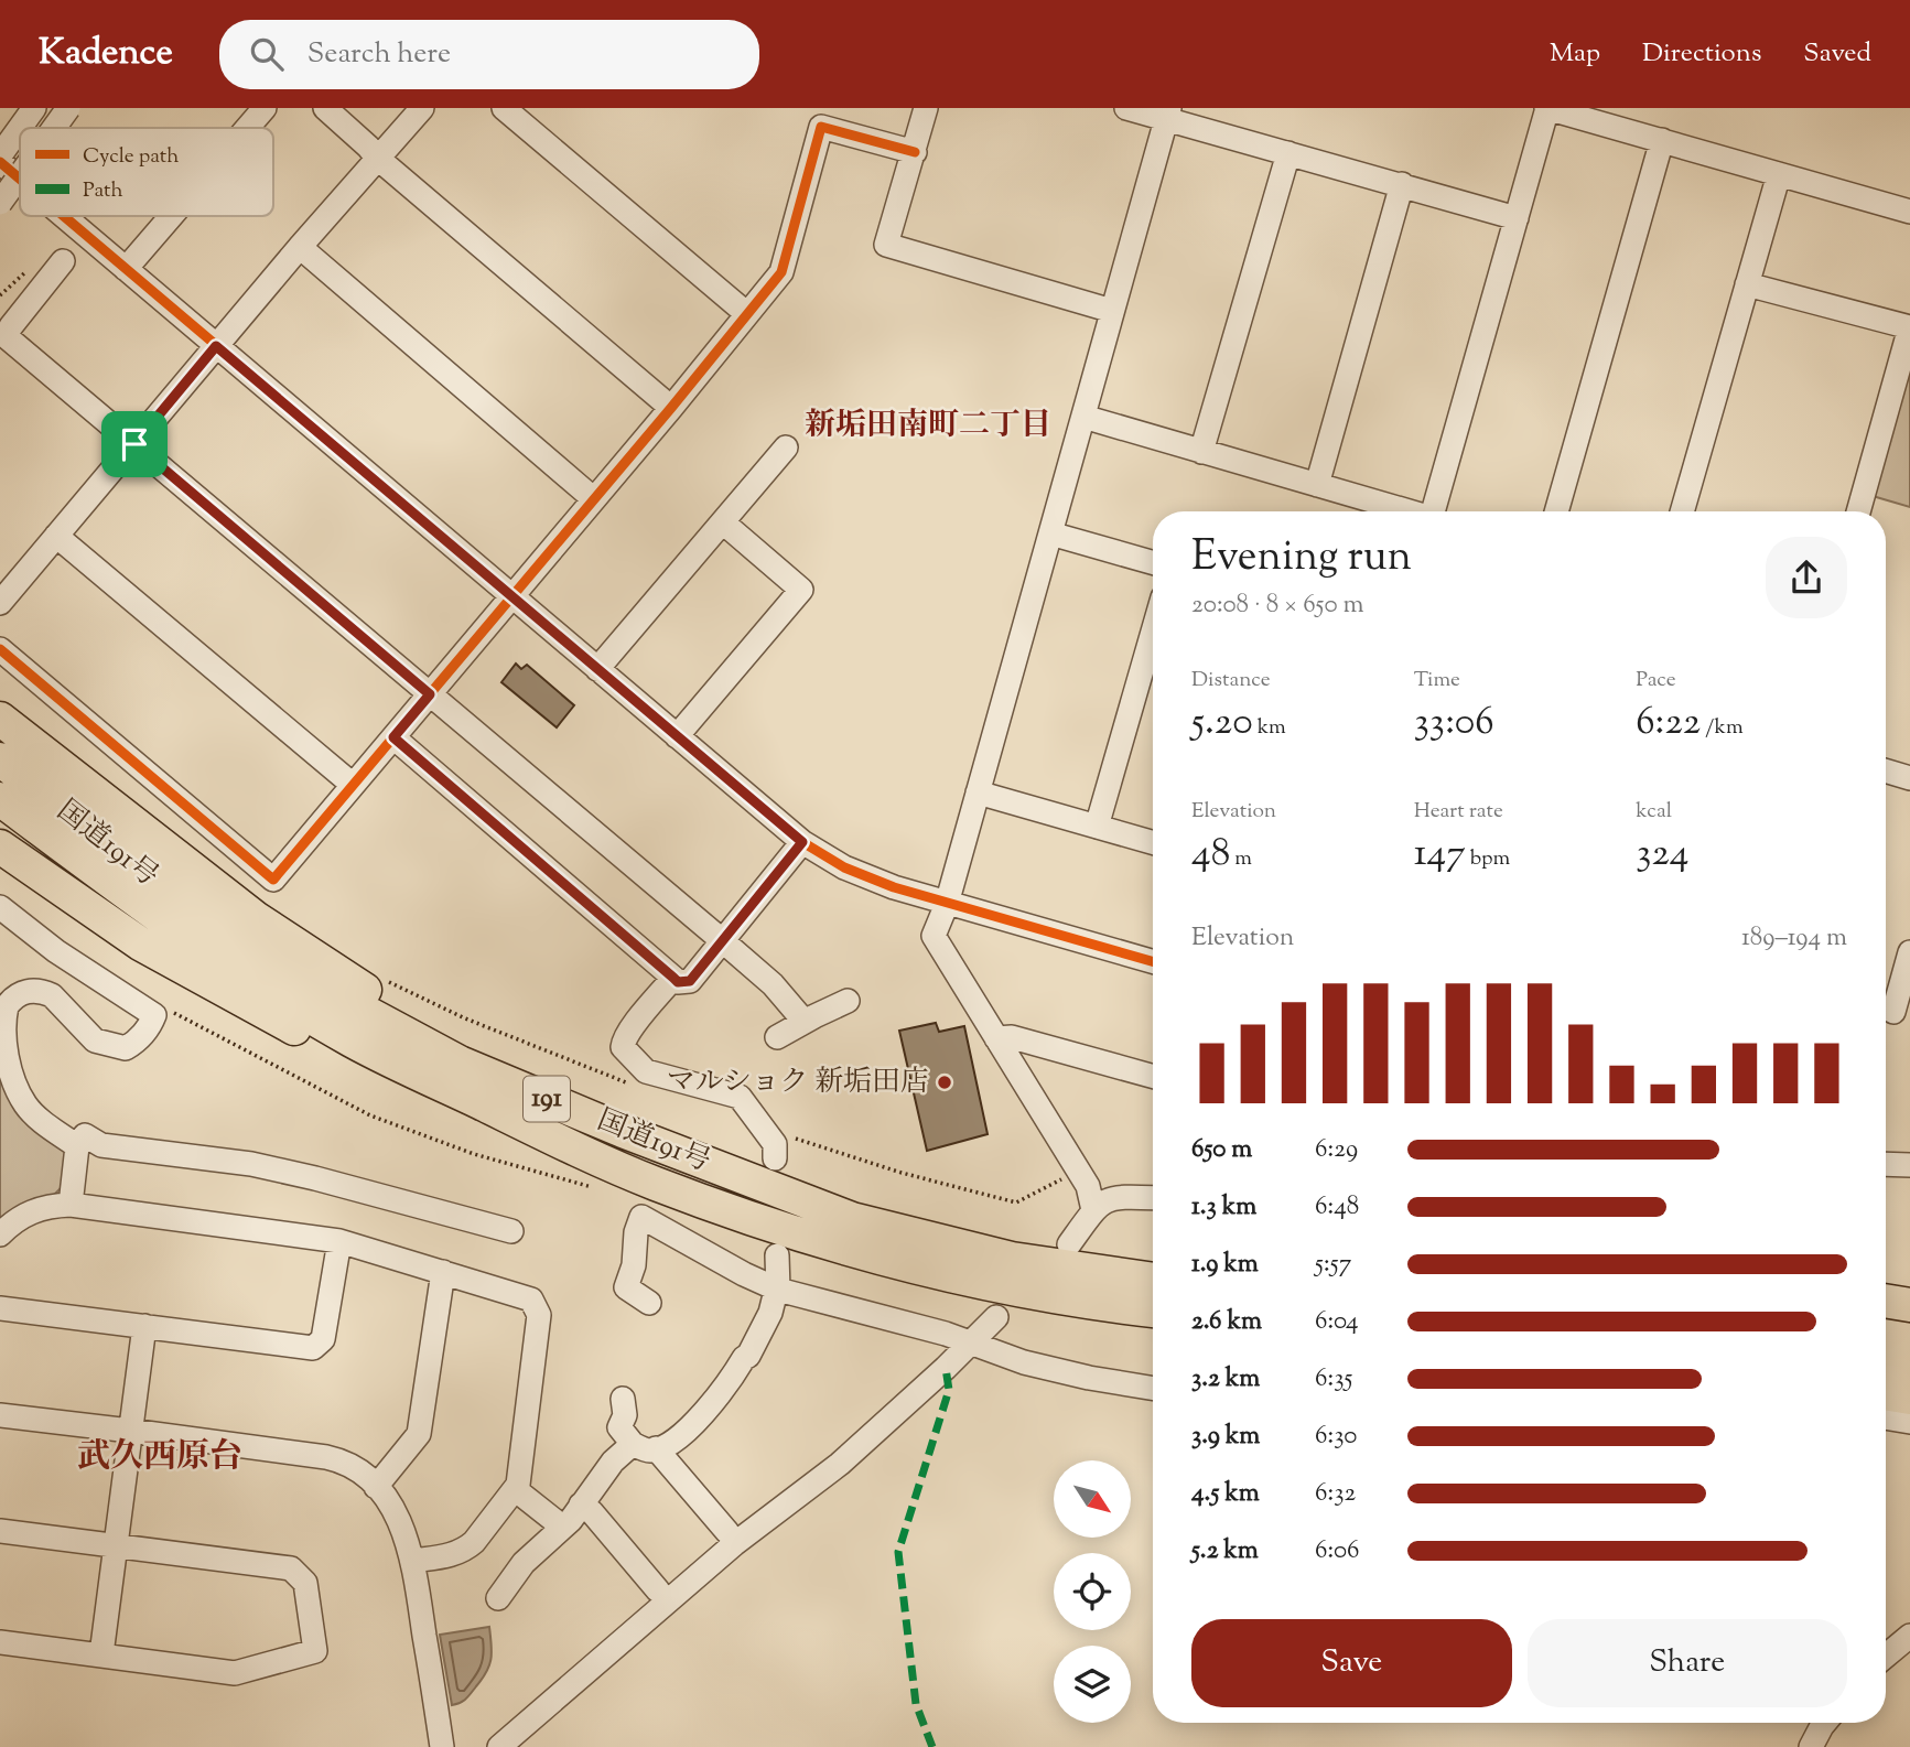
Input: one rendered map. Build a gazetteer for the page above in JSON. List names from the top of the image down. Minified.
{"streets":{"highway":["国道191号","191"]},"districts":["新垢田南町二丁目","武久西原台"],"places":["マルショク 新垢田店"],"legend":["Cycle path","Path"],"north":"bottom right","page":{"header":"Kadence","search":"Search here","nav":["Map","Directions","Saved"],"heading":["Evening run","20:08 · 8 × 650 m"],"stats":[["Distance","5.20 km"],["Time","33:06"],["Pace","6:22 /km"],["Elevation","48 m"],["Heart rate","147 bpm"],["kcal","324"]],"chart":["Elevation","189–194 m"],"list":[{"name":"650 m","note":"6:29"},{"name":"1.3 km","note":"6:48"},{"name":"1.9 km","note":"5:57"},{"name":"2.6 km","note":"6:04"},{"name":"3.2 km","note":"6:35"},{"name":"3.9 km","note":"6:30"},{"name":"4.5 km","note":"6:32"},{"name":"5.2 km","note":"6:06"}],"buttons":["Save","Share"]}}
